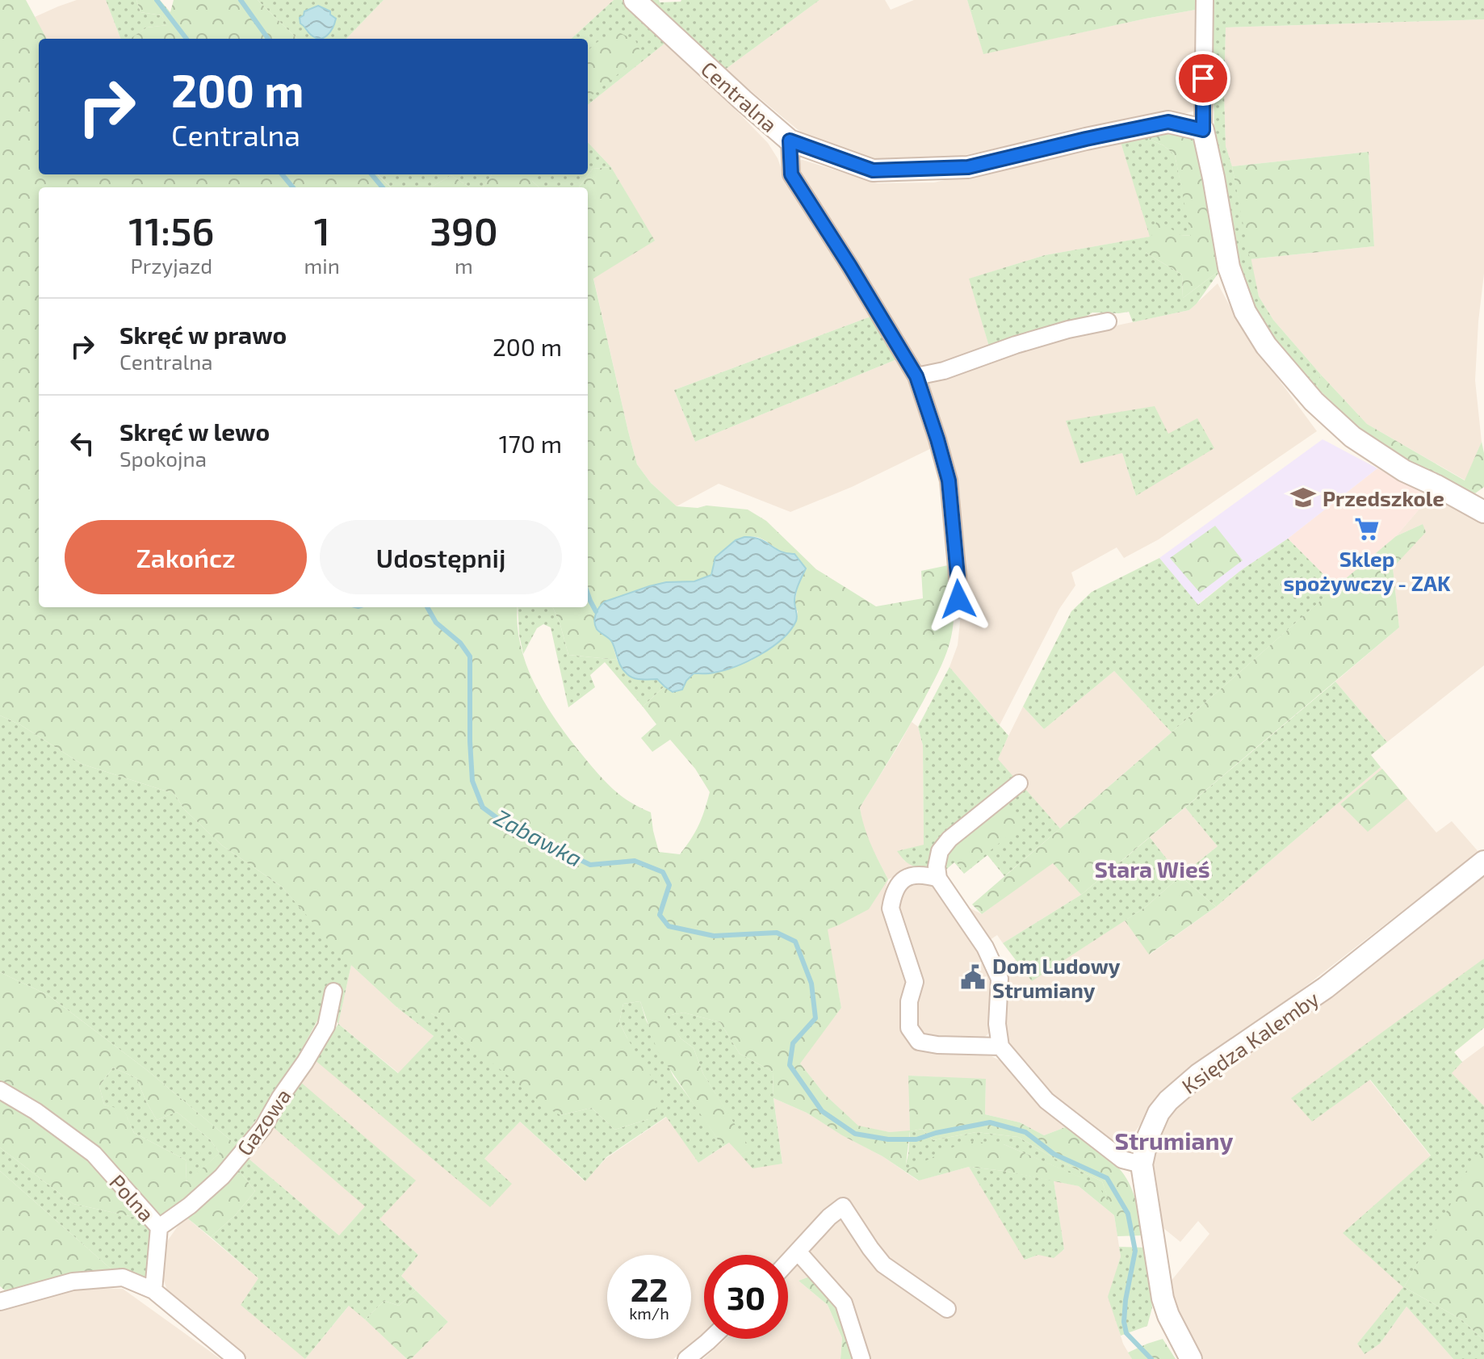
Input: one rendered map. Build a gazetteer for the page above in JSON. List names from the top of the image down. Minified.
{"streets":{"street":["Centralna","Księdza Kalemby","Gazowa","Polna"]},"crossings":[["Gazowa","Polna"]],"districts":["Stara Wieś","Strumiany"],"water":["Zabawka"],"places":{"school or university":["Przedszkole"],"supermarket":["Sklep spożywczy - ZAK"],"public building":["Dom Ludowy Strumiany"]},"page":{"turn":["200 m","Centralna"],"eta":["11:56","Przyjazd","1","min","390","m"],"list":[{"name":"Skręć w prawo","note":"Centralna","value":"200 m"},{"name":"Skręć w lewo","note":"Spokojna","value":"170 m"}],"buttons":["Zakończ","Udostępnij"],"speed":"22 km/h","limit":"30"}}
